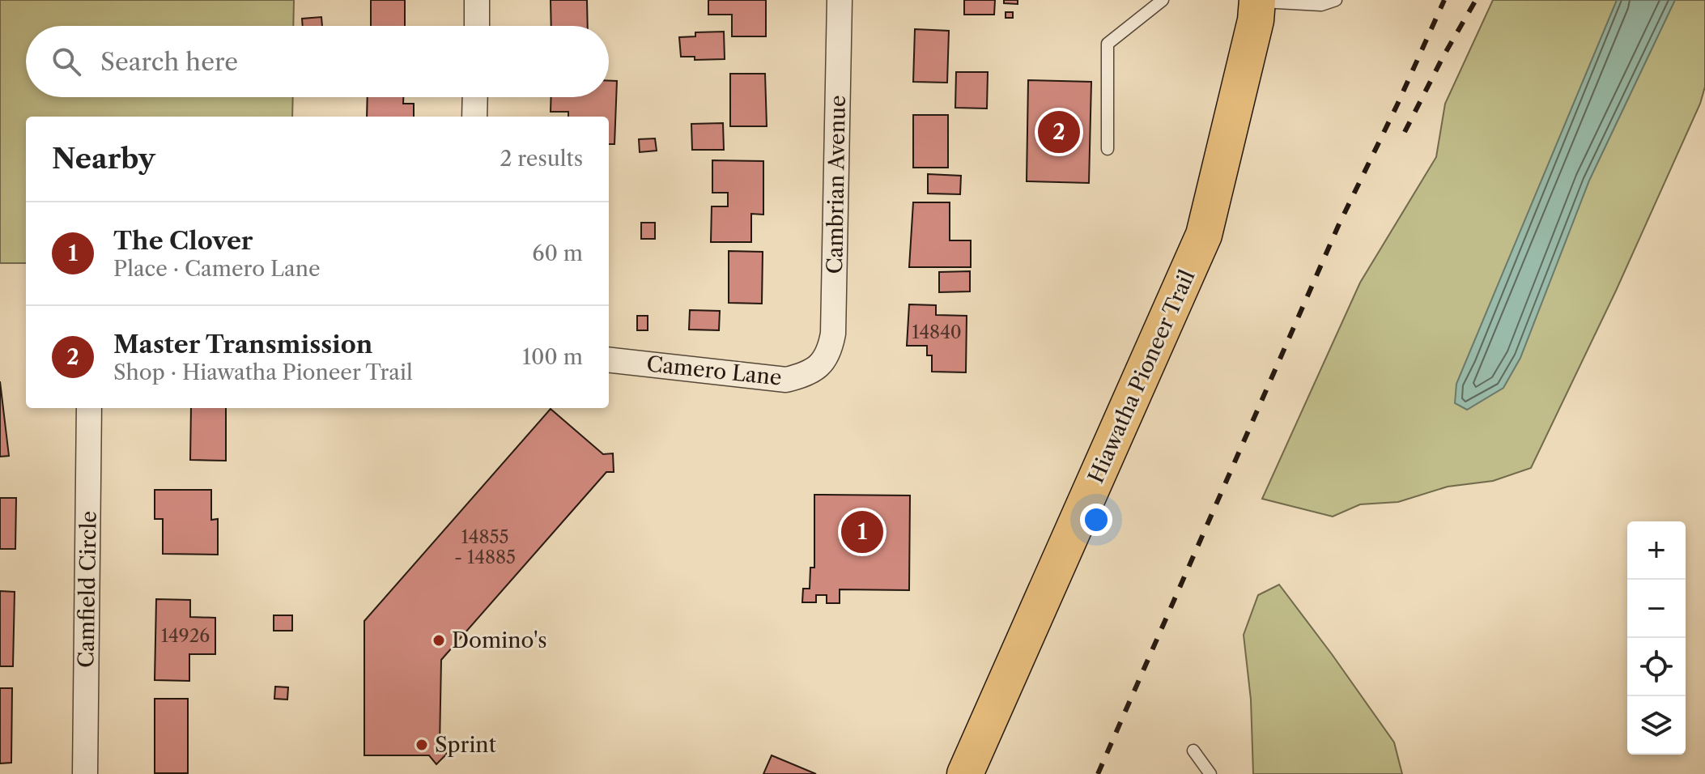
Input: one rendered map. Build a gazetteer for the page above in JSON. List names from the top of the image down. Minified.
{"streets":{"main road":["Hiawatha Pioneer Trail"],"street":["Cambrian Avenue","Camero Lane","Camfield Circle"]},"crossings":[["Cambrian Avenue","Camero Lane"]],"places":["Domino's","Sprint"],"house_numbers":["14840","14855 - 14885","14926"],"page":{"search":"Search here","pins":["2","1"],"heading":["Nearby","2 results"],"list":[{"mark":"1","name":"The Clover","note":"Place · Camero Lane","value":"60 m"},{"mark":"2","name":"Master Transmission","note":"Shop · Hiawatha Pioneer Trail","value":"100 m"}],"map_buttons":["+","−"]}}
